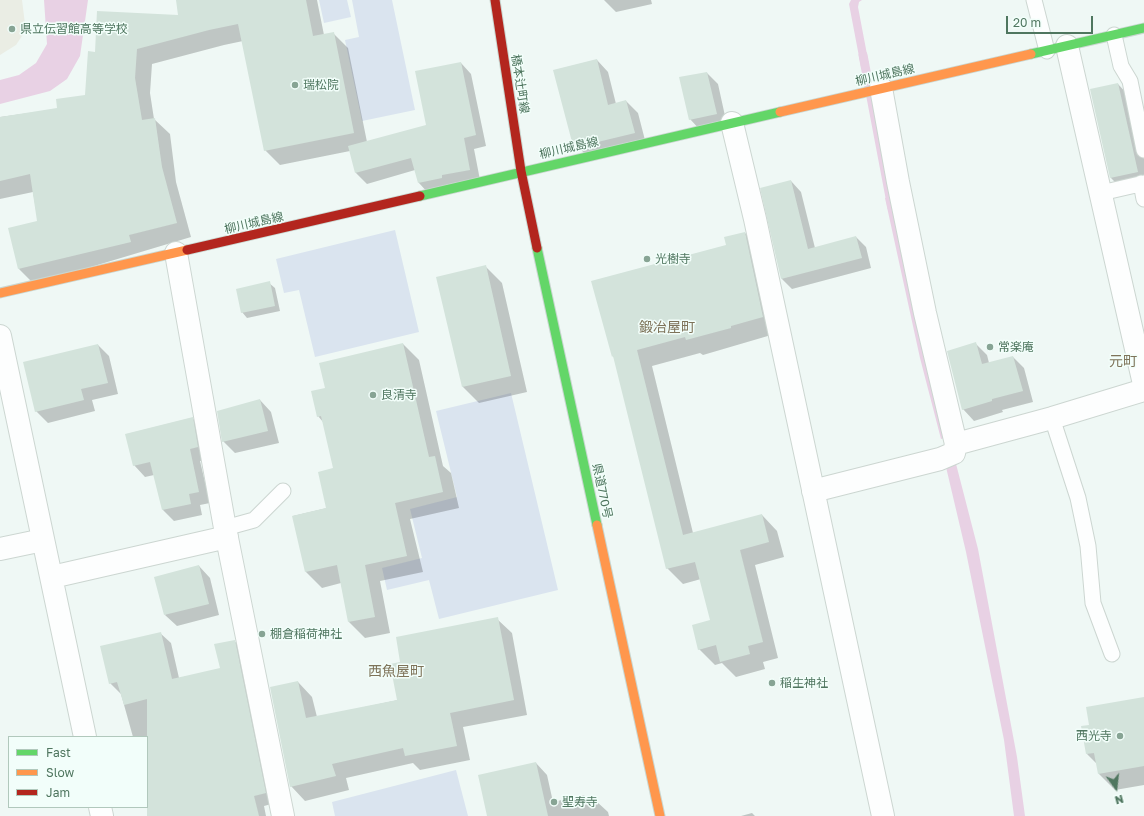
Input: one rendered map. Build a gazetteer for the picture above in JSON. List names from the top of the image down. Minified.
{"streets":{"main road":["柳川城島線","橋本辻町線","県道770号"]},"crossings":[["柳川城島線","橋本辻町線"],["柳川城島線","県道770号"],["橋本辻町線","県道770号"]],"districts":["鍛冶屋町","元町","西魚屋町"],"places":["県立伝習館高等学校","瑞松院","光樹寺","常楽庵","良清寺","棚倉稲荷神社","稲生神社","西光寺","聖寿寺"],"legend":["Fast","Slow","Jam"],"scale_bar":"20 m","north":"bottom"}
